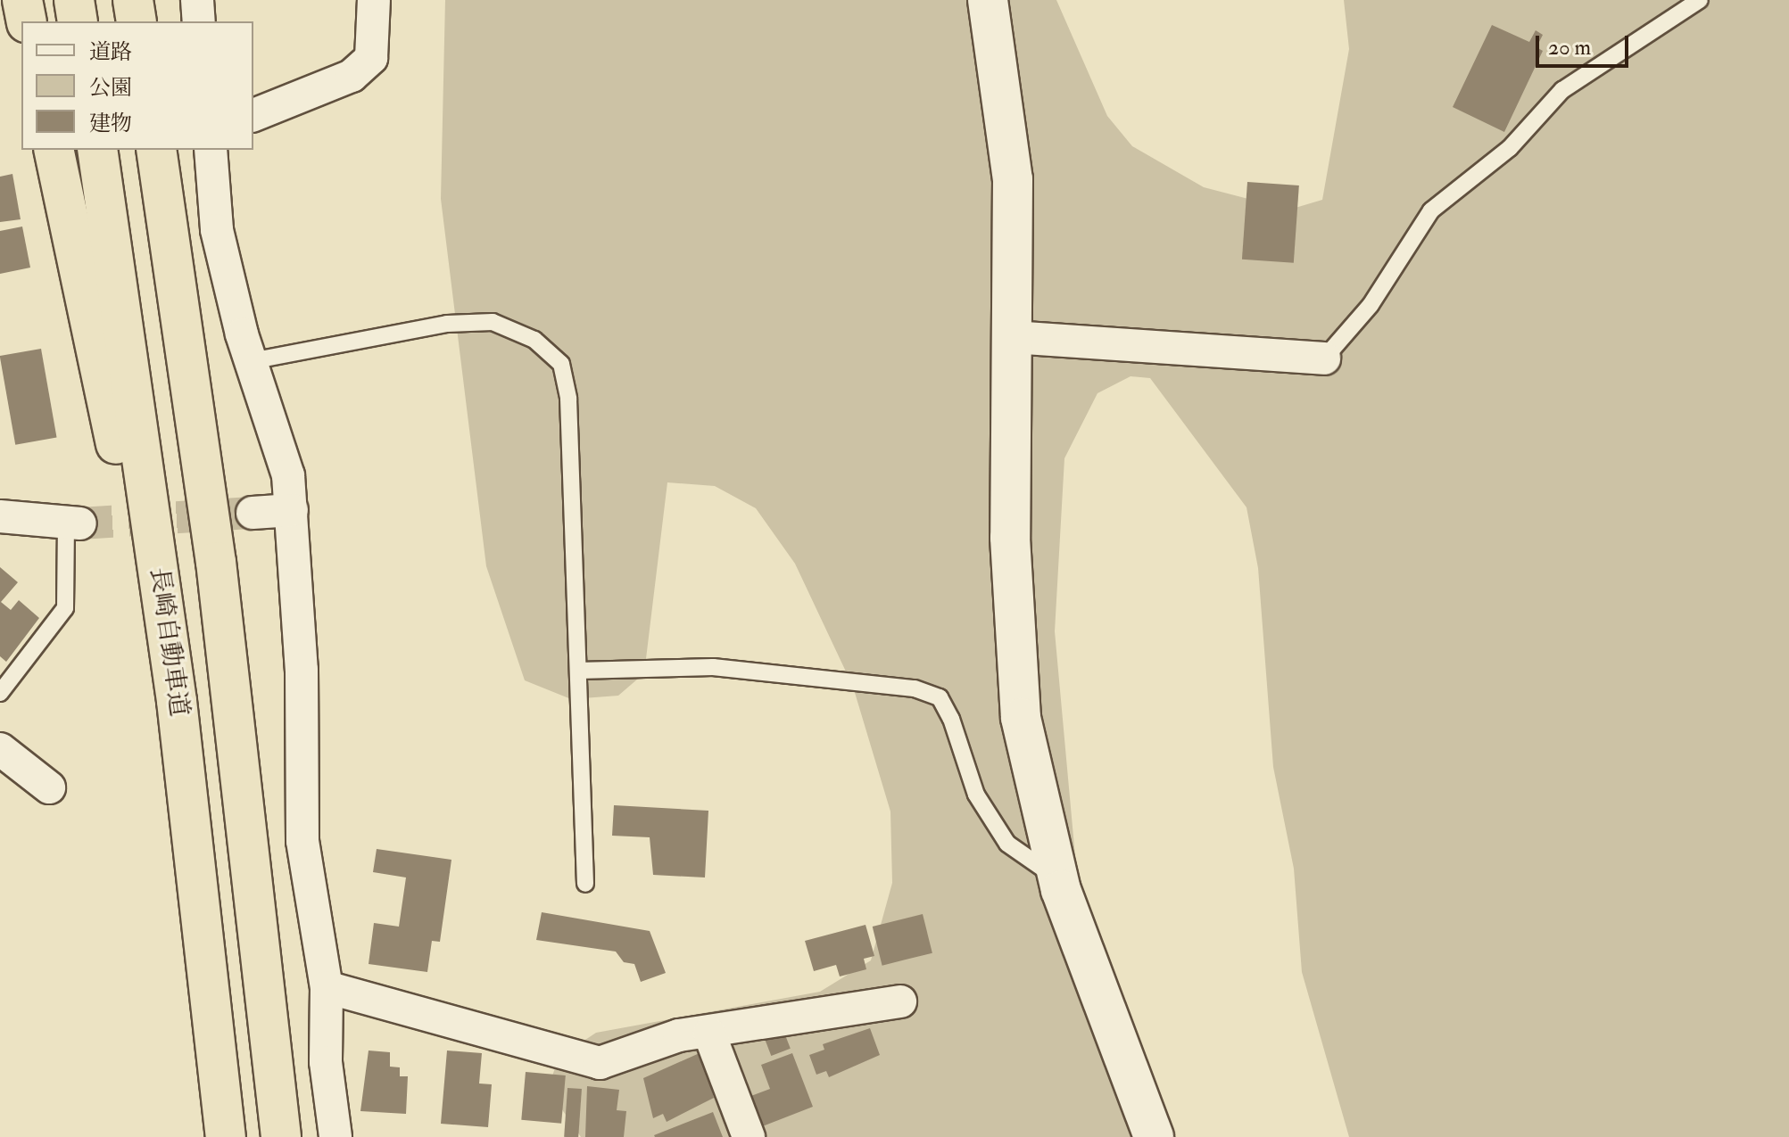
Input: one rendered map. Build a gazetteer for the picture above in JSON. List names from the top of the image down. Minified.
{"streets":{"highway":["長崎自動車道"]},"legend":["道路","公園","建物"],"scale_bar":"20 m"}
